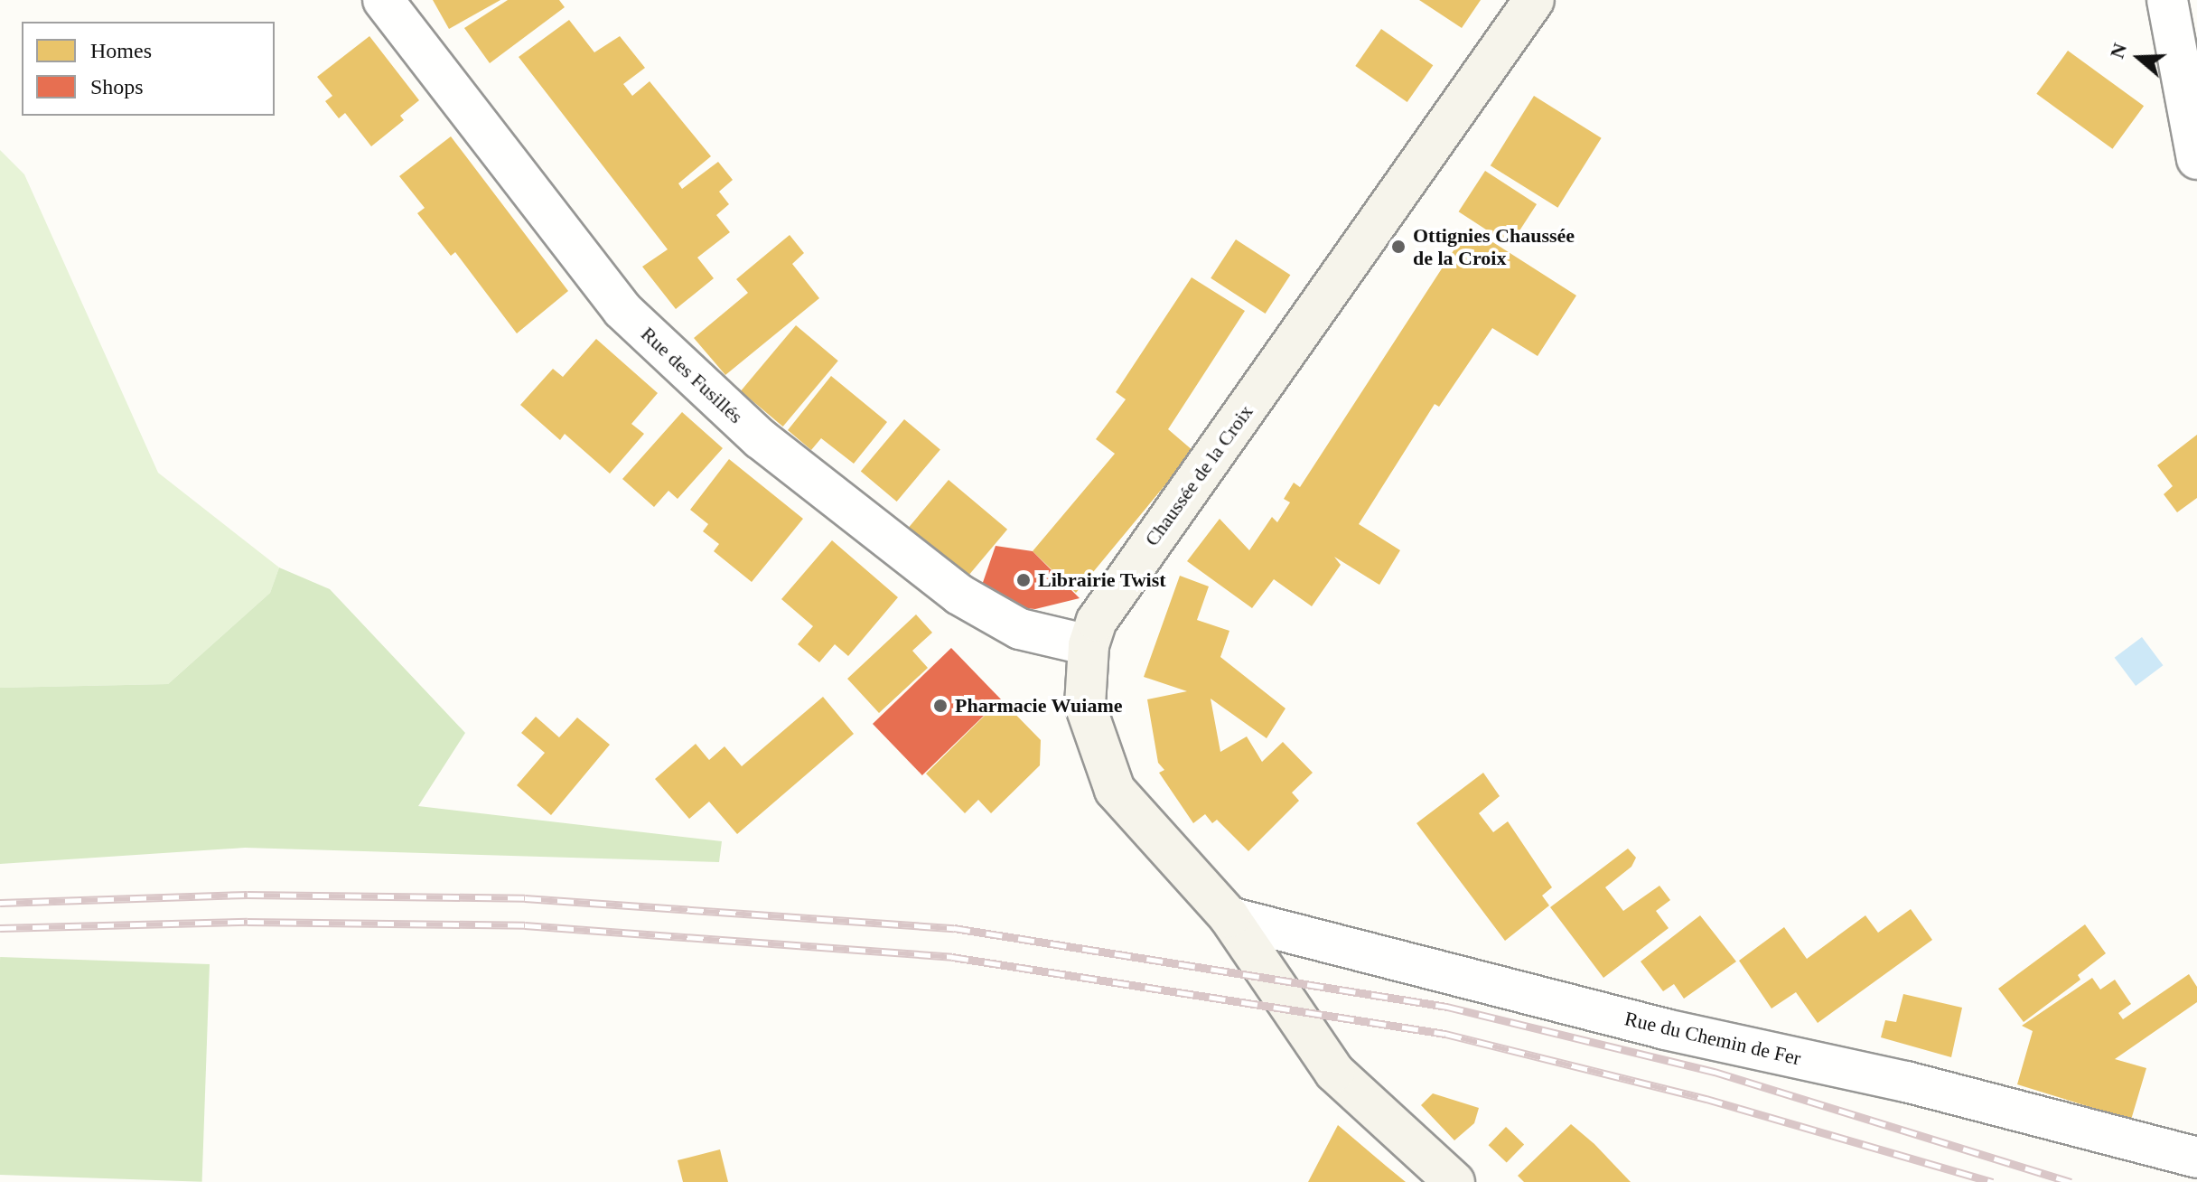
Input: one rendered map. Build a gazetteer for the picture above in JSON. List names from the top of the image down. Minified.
{"streets":{"main road":["Chaussée de la Croix"],"street":["Rue des Fusillés","Rue du Chemin de Fer"]},"crossings":[["Rue des Fusillés","Chaussée de la Croix"],["Chaussée de la Croix","Rue du Chemin de Fer"]],"places":["Ottignies Chaussée de la Croix","Librairie Twist","Pharmacie Wuiame"],"legend":["Homes","Shops"],"north":"left"}
